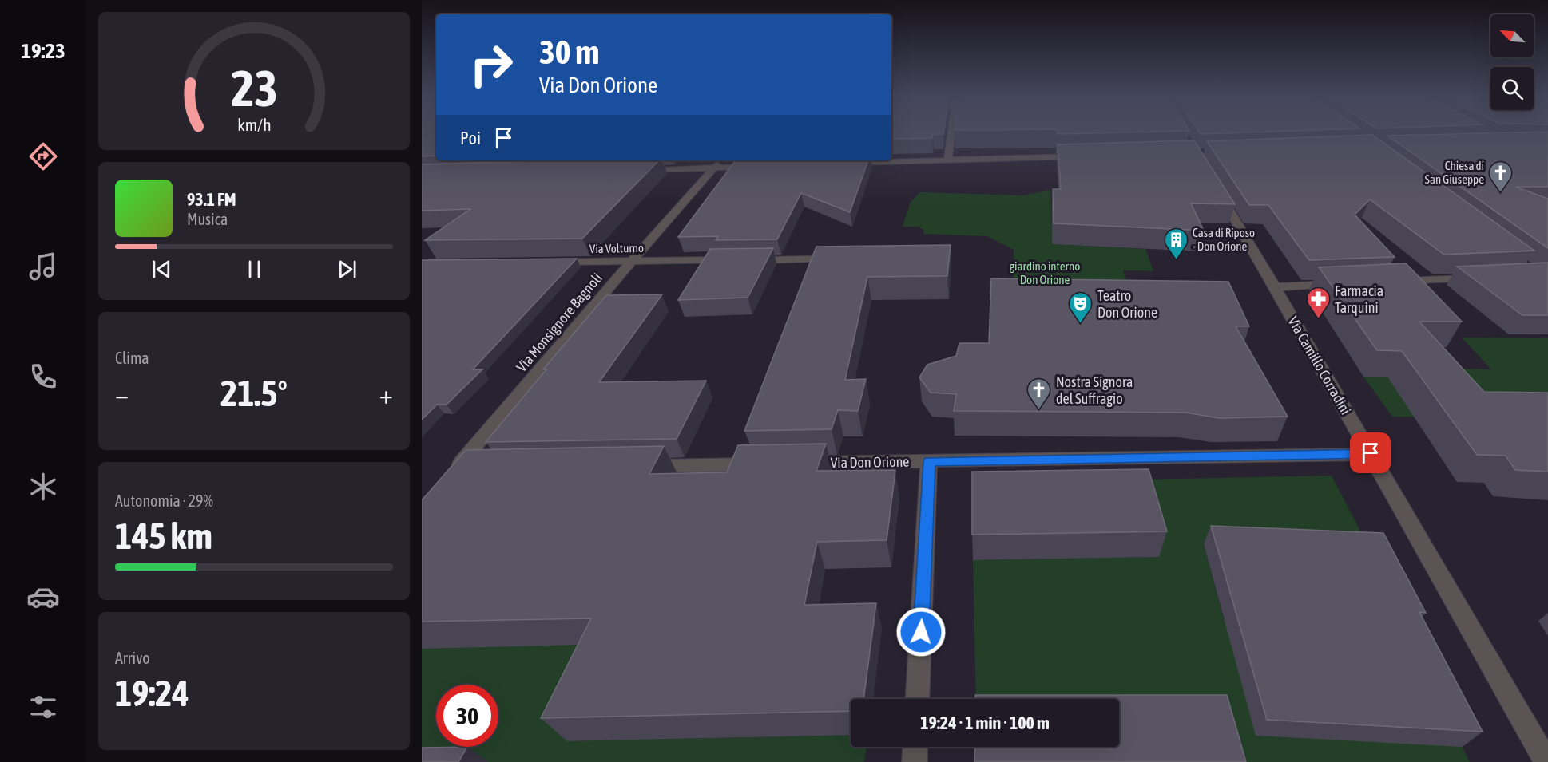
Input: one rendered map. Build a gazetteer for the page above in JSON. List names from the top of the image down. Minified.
{"streets":{"street":["Via Volturno","Via Monsignore Bagnoli","Via Camillo Corradini","Via Don Orione"]},"crossings":[["Via Volturno","Via Monsignore Bagnoli"],["Via Camillo Corradini","Via Don Orione"]],"parks":["giardino interno Don Orione"],"places":{"church":["Chiesa di San Giuseppe","Nostra Signora del Suffragio"],"building":["Casa di Riposo - Don Orione"],"pharmacy":["Farmacia Tarquini"],"theatre":["Teatro Don Orione"]},"north":"top left","page":{"tabs":"19:23","turn":["30 m","Via Don Orione"],"then":"Poi","song":["93.1 FM","Musica"],"tile":["Clima",["Autonomia · 29%","145 km"],["Arrivo","19:24"]],"heat":["−","21.5°","+"],"limit":"30","trip":"19:24 · 1 min · 100 m","gauge":["23","km/h"]}}
